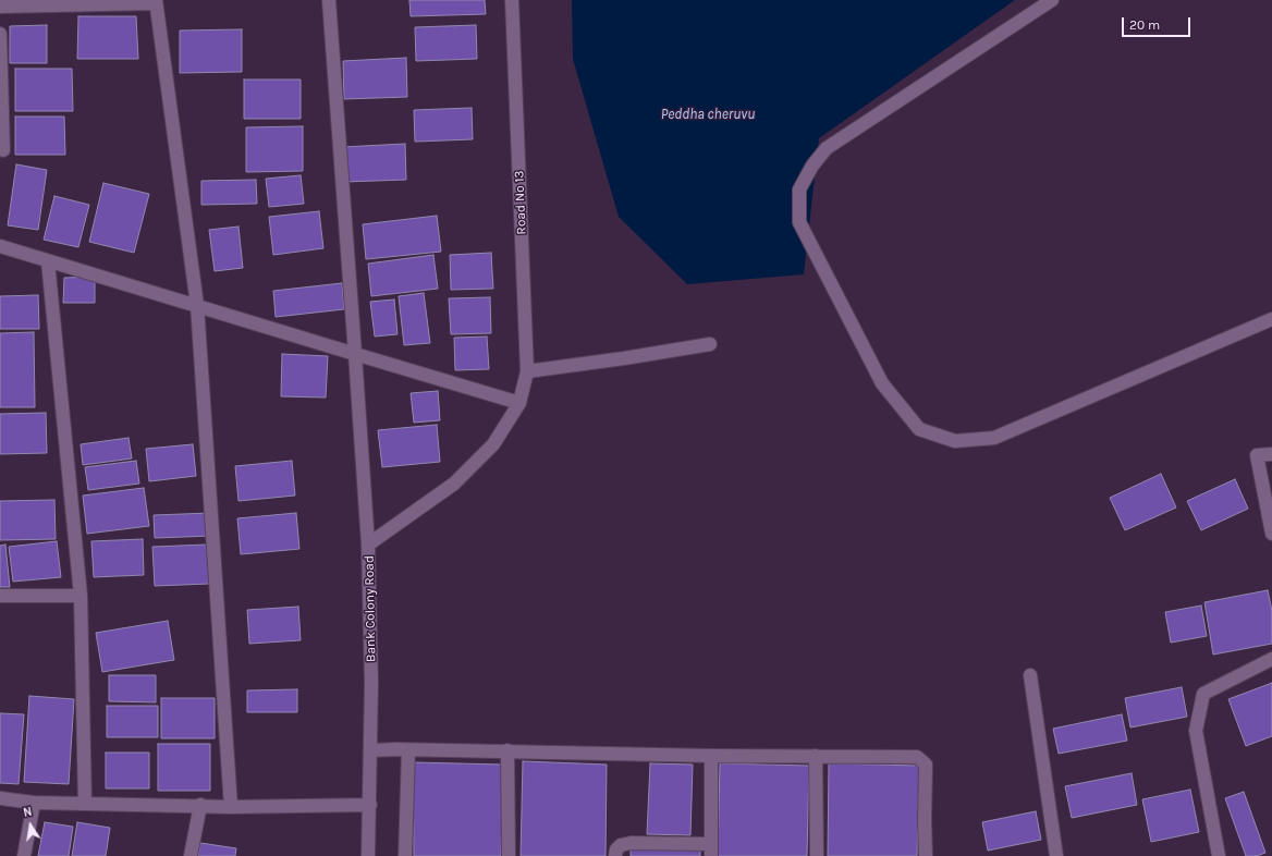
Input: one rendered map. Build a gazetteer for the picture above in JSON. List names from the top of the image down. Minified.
{"streets":{"street":["Road No 13","Bank Colony Road"]},"crossings":[["Road No 13","Bank Colony Road"]],"water":["Peddha cheruvu"],"scale_bar":"20 m","north":"top"}
